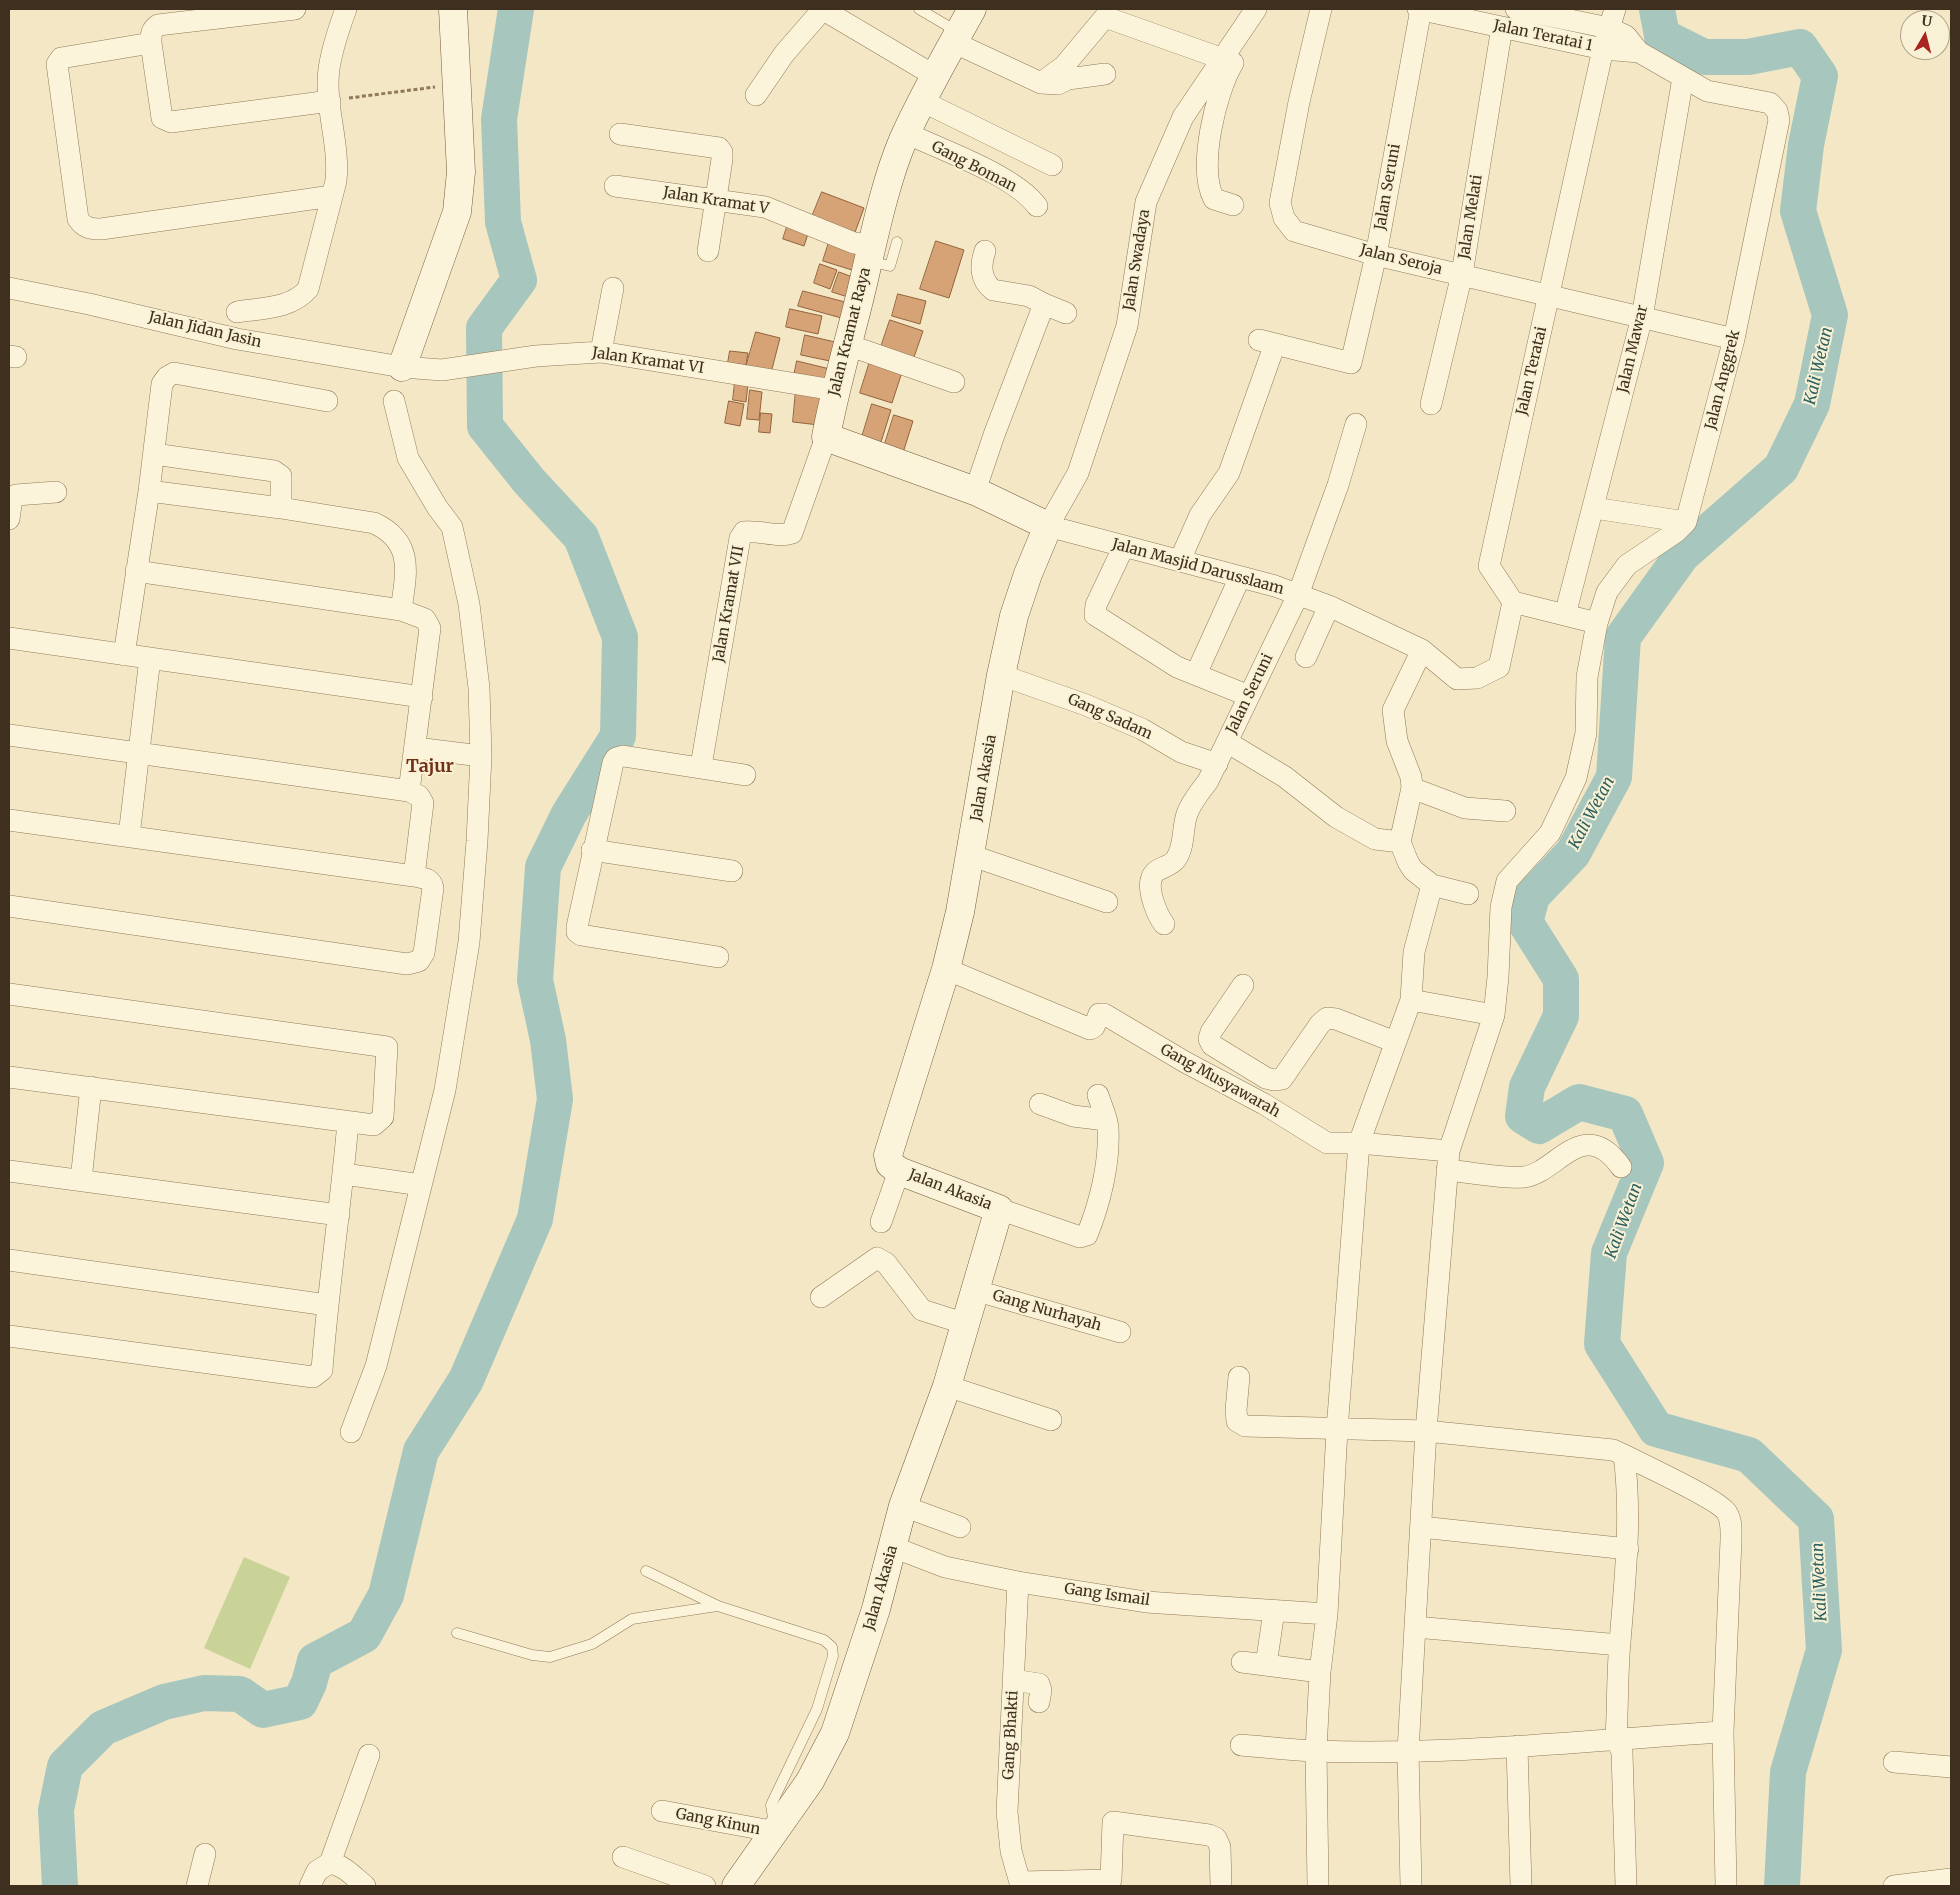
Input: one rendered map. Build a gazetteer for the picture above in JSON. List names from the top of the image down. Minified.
{"streets":{"street":["Jalan Teratai 1","Gang Boman","Jalan Seruni","Jalan Kramat V","Jalan Melati","Jalan Swadaya","Jalan Seroja","Jalan Jidan Jasin","Jalan Kramat Raya","Jalan Mawar","Jalan Kramat VI","Jalan Teratai","Jalan Anggrek","Jalan Masjid Darusslaam","Jalan Kramat VII","Gang Sadam","Jalan Akasia","Gang Musyawarah","Gang Nurhayah","Gang Ismail","Gang Bhakti","Gang Kinun"]},"crossings":[["Jalan Teratai 1","Jalan Seruni"],["Jalan Teratai 1","Jalan Melati"],["Jalan Teratai 1","Jalan Mawar"],["Jalan Teratai 1","Jalan Teratai"],["Jalan Teratai 1","Jalan Anggrek"],["Gang Boman","Jalan Kramat Raya"],["Jalan Seruni","Jalan Seroja"],["Jalan Seruni","Jalan Masjid Darusslaam"],["Jalan Seruni","Gang Sadam"],["Jalan Kramat V","Jalan Kramat Raya"],["Jalan Melati","Jalan Seroja"],["Jalan Swadaya","Jalan Masjid Darusslaam"],["Jalan Swadaya","Jalan Akasia"],["Jalan Seroja","Jalan Mawar"],["Jalan Seroja","Jalan Teratai"],["Jalan Seroja","Jalan Anggrek"],["Jalan Jidan Jasin","Jalan Kramat VI"],["Jalan Kramat Raya","Jalan Kramat VI"],["Jalan Kramat Raya","Jalan Kramat VII"],["Jalan Teratai","Jalan Masjid Darusslaam"],["Jalan Masjid Darusslaam","Jalan Akasia"],["Gang Sadam","Jalan Akasia"],["Jalan Akasia","Gang Musyawarah"],["Jalan Akasia","Gang Nurhayah"],["Jalan Akasia","Gang Ismail"],["Jalan Akasia","Gang Kinun"],["Gang Ismail","Gang Bhakti"]],"districts":["Tajur"],"water":["Kali Wetan"],"north":"top"}
